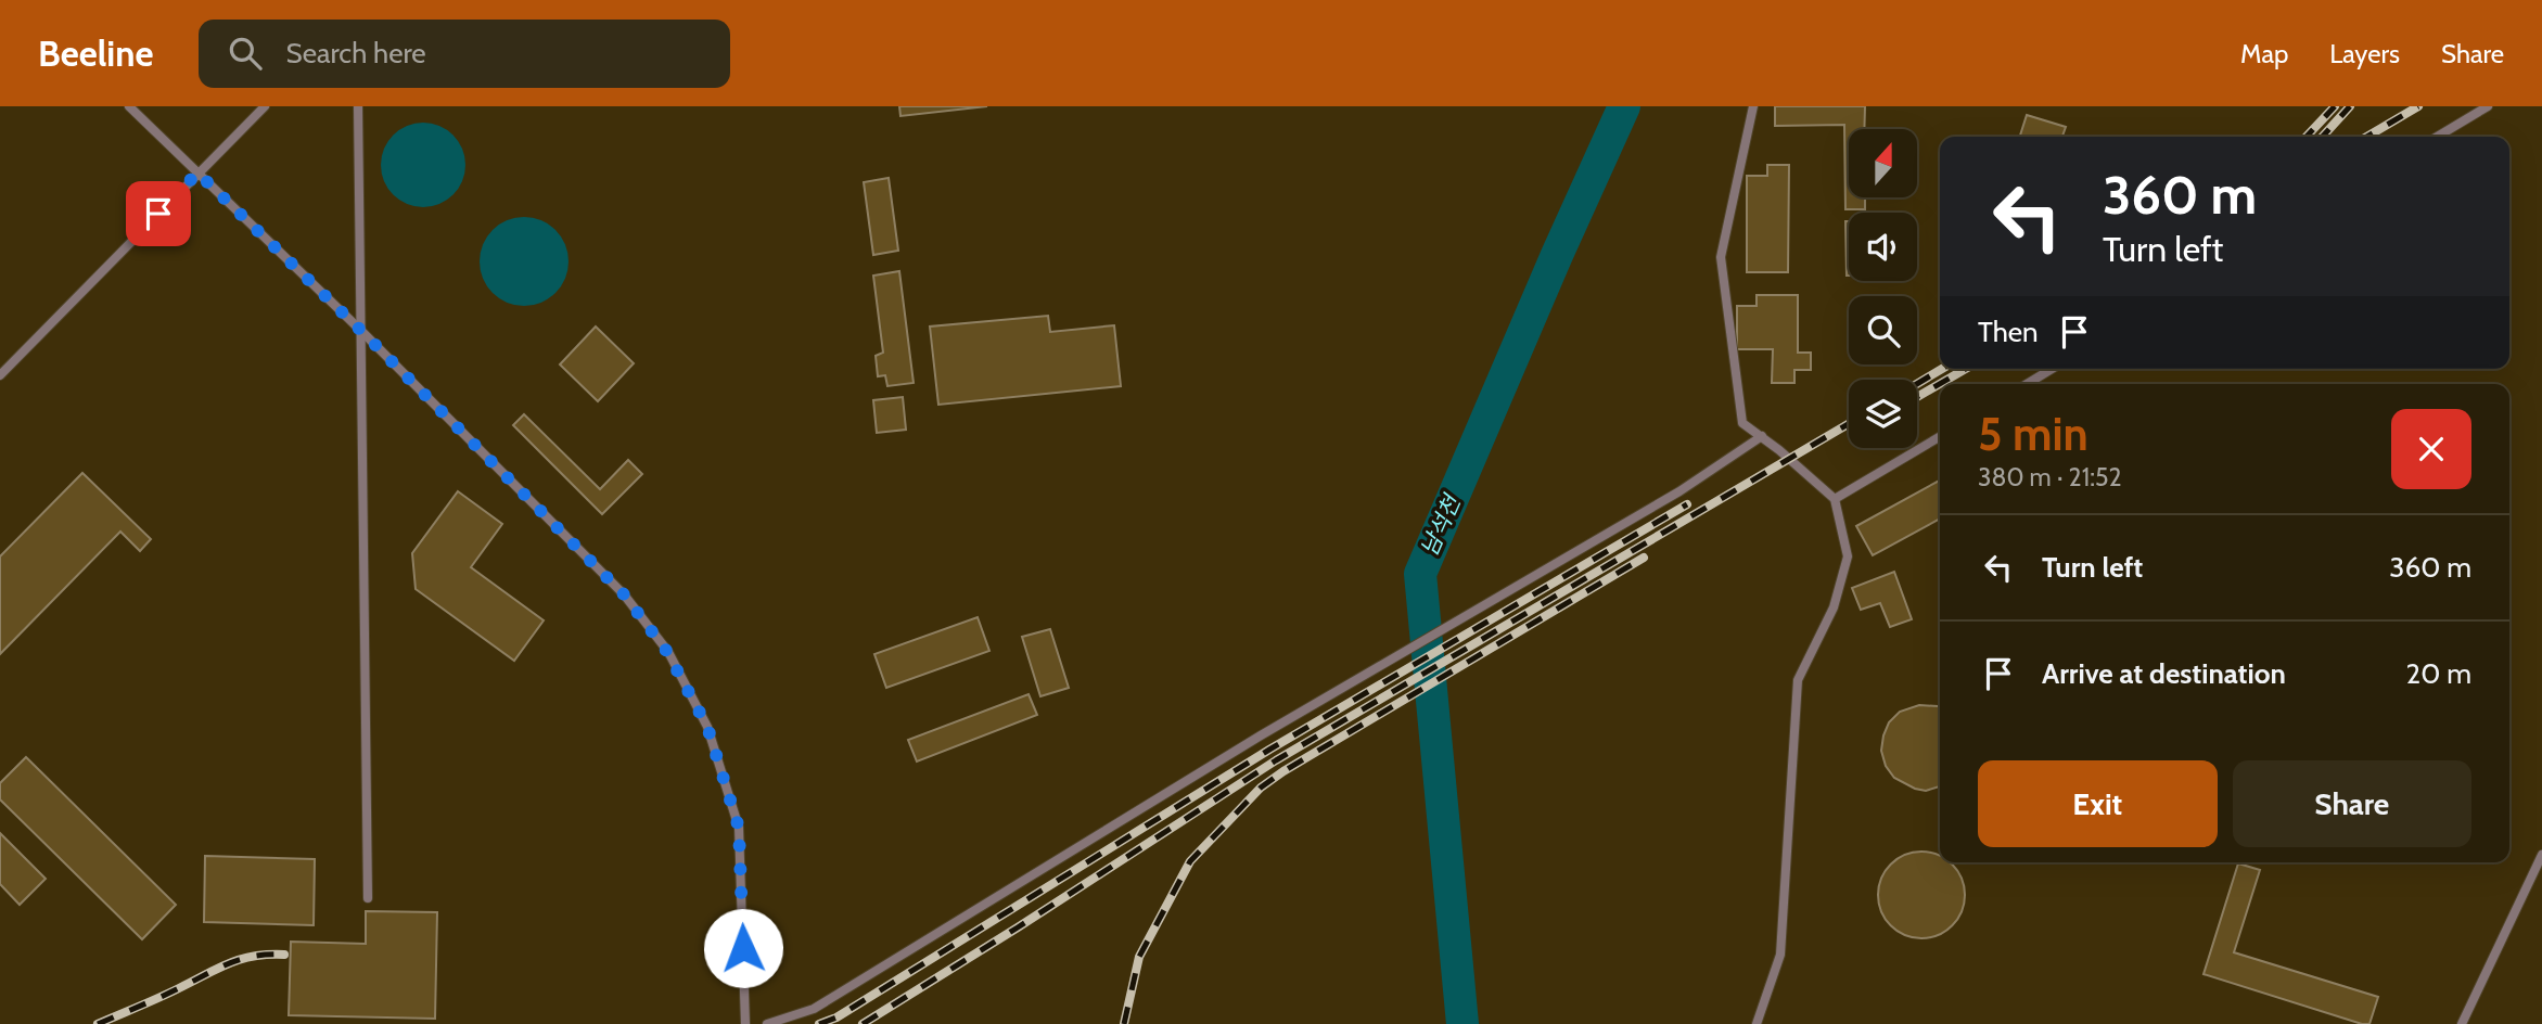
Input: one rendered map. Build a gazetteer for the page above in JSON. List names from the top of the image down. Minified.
{"water":["남석천"],"north":"top","page":{"header":"Beeline","search":"Search here","nav":["Map","Layers","Share"],"turn":["360 m","Turn left"],"then":"Then","heading":["5 min","380 m · 21:52"],"list":[{"name":"Turn left","value":"360 m"},{"name":"Arrive at destination","value":"20 m"}],"buttons":["Exit","Share"]}}
